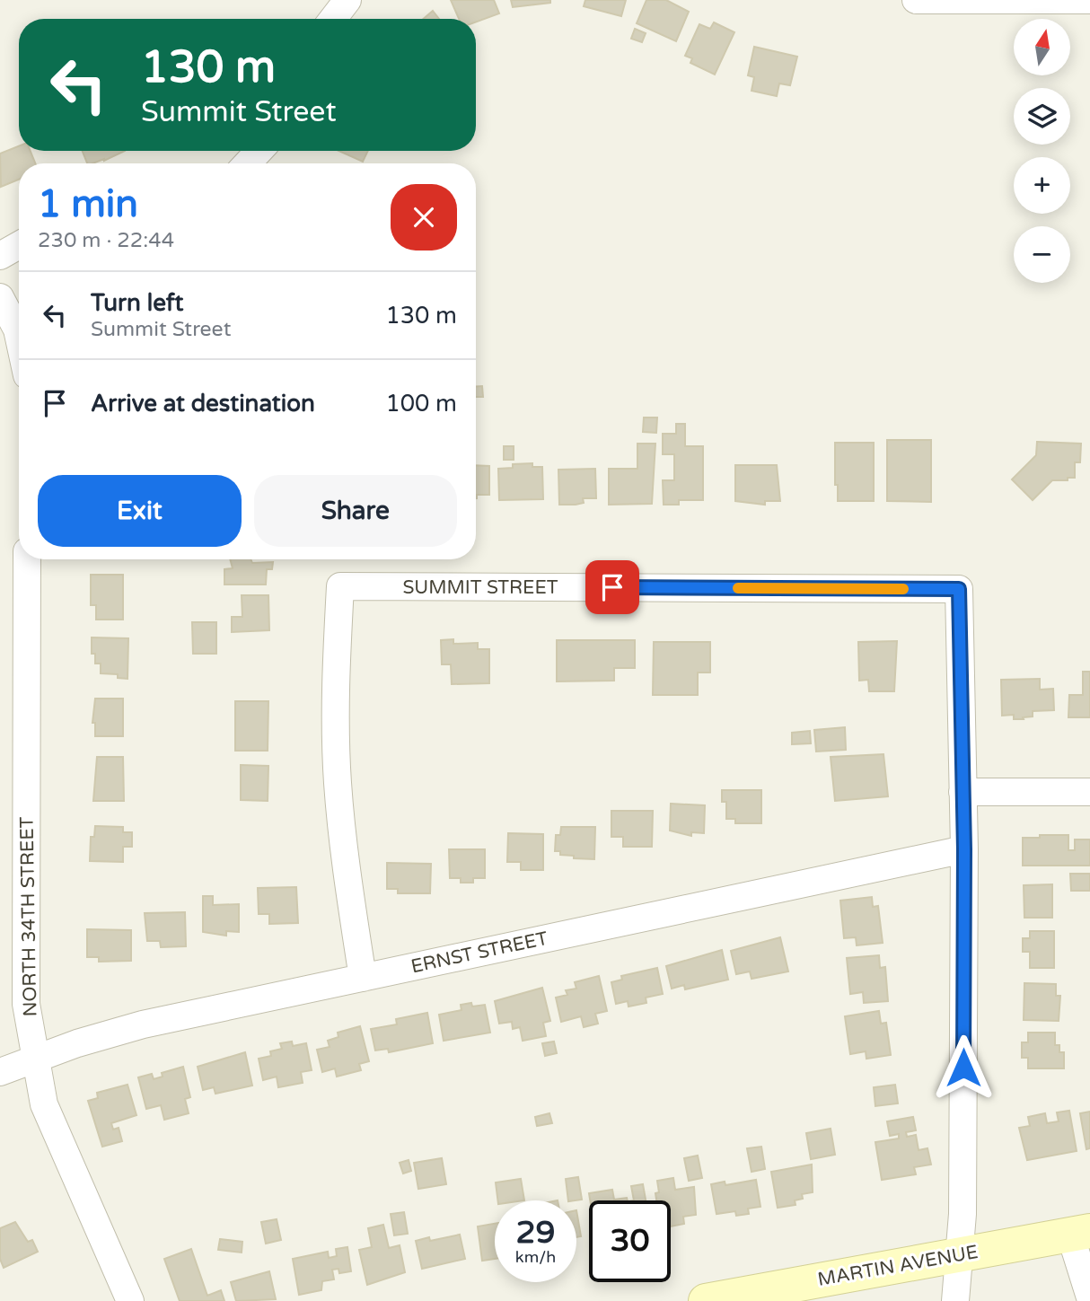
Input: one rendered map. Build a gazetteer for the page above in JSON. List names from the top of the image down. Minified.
{"streets":{"main road":["MARTIN AVENUE"],"street":["SUMMIT STREET","NORTH 34TH STREET","ERNST STREET"]},"crossings":[["SUMMIT STREET","ERNST STREET"],["NORTH 34TH STREET","ERNST STREET"]],"north":"top","page":{"map_buttons":["+","−"],"turn":["130 m","Summit Street"],"heading":["1 min","230 m · 22:44"],"list":[{"name":"Turn left","note":"Summit Street","value":"130 m"},{"name":"Arrive at destination","value":"100 m"}],"buttons":["Exit","Share"],"speed":"29 km/h","limit":"30"}}
